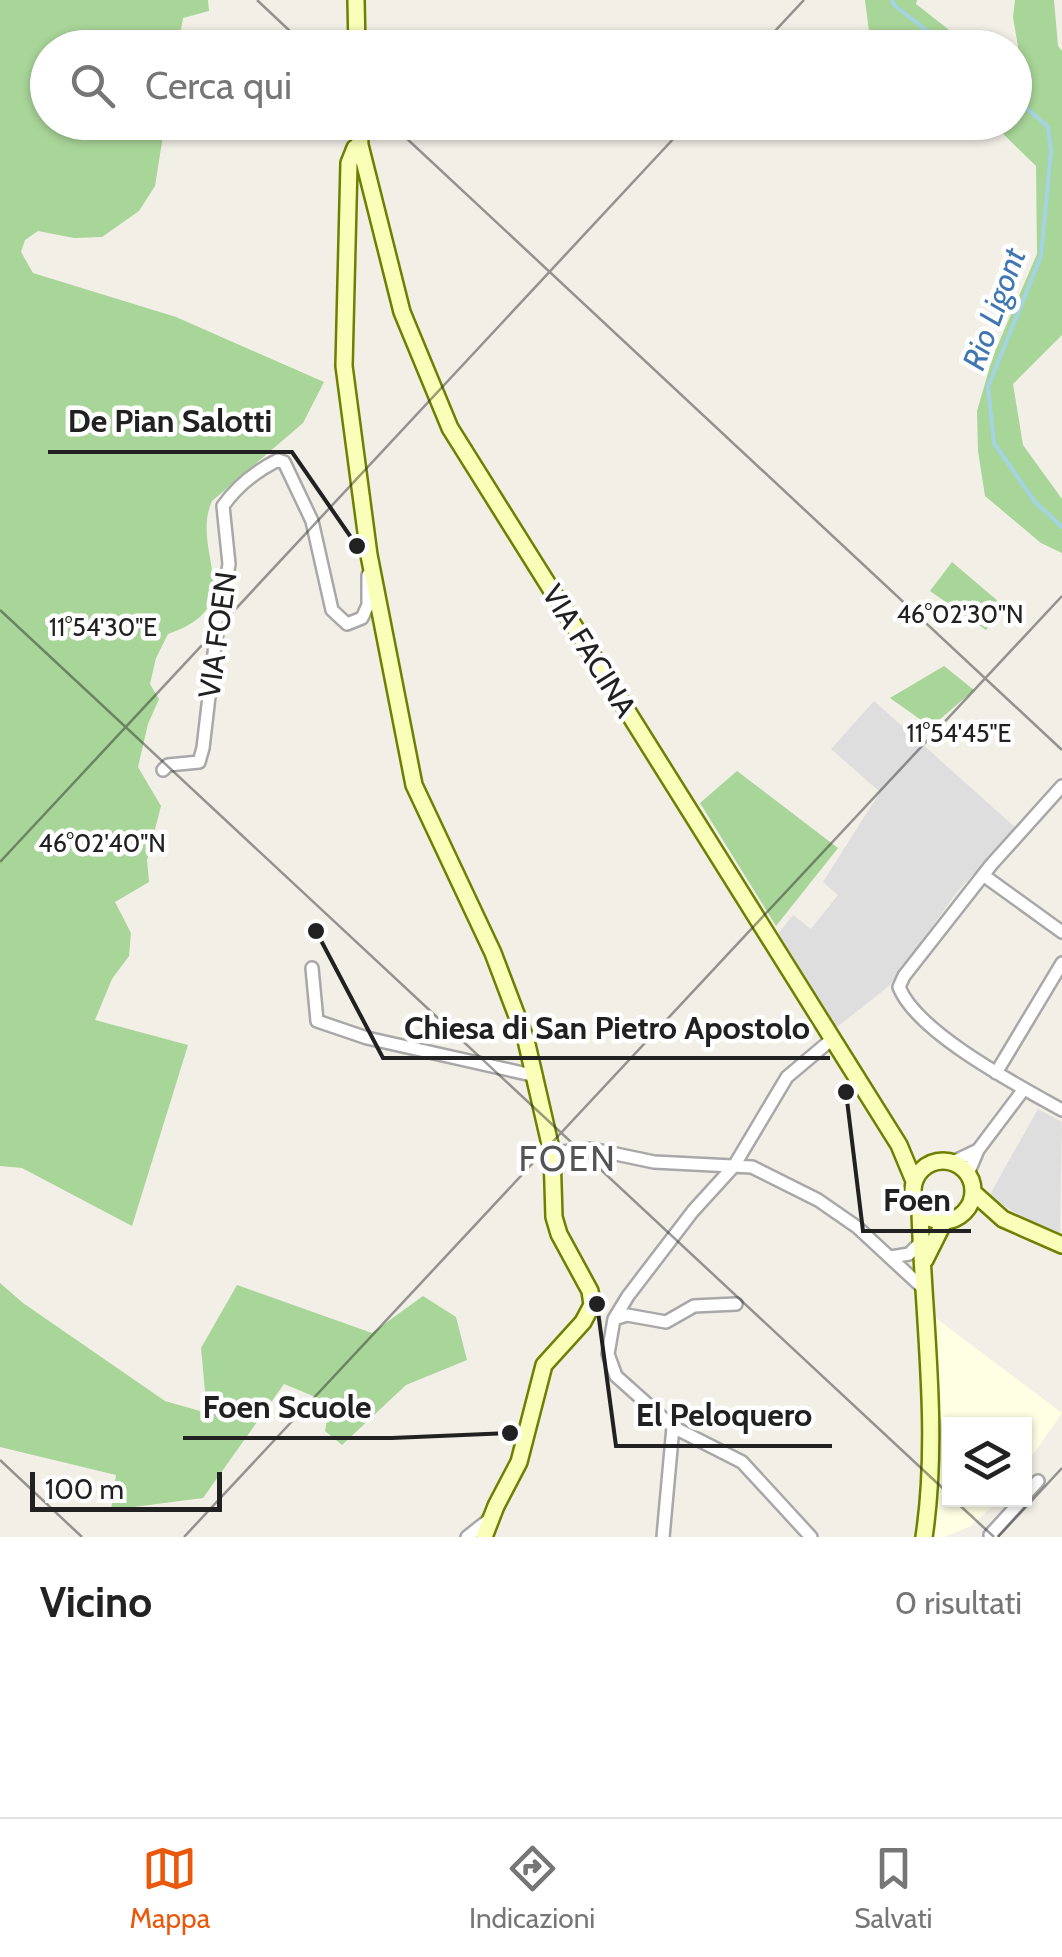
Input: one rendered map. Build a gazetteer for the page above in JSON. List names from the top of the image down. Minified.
{"streets":{"main road":["VIA FOEN","VIA FACINA"]},"crossings":[["VIA FOEN","VIA FACINA"]],"districts":["FOEN"],"water":["Rio Ligont"],"places":["De Pian Salotti","Chiesa di San Pietro Apostolo","Foen","El Peloquero","Foen Scuole"],"scale_bar":"100 m","page":{"search":"Cerca qui","scale":"100 m","heading":["Vicino","0 risultati"],"nav":["Mappa","Indicazioni","Salvati"]},"coordinates":["46°02'30\"N","11°54'30\"E","11°54'45\"E","46°02'40\"N"]}
